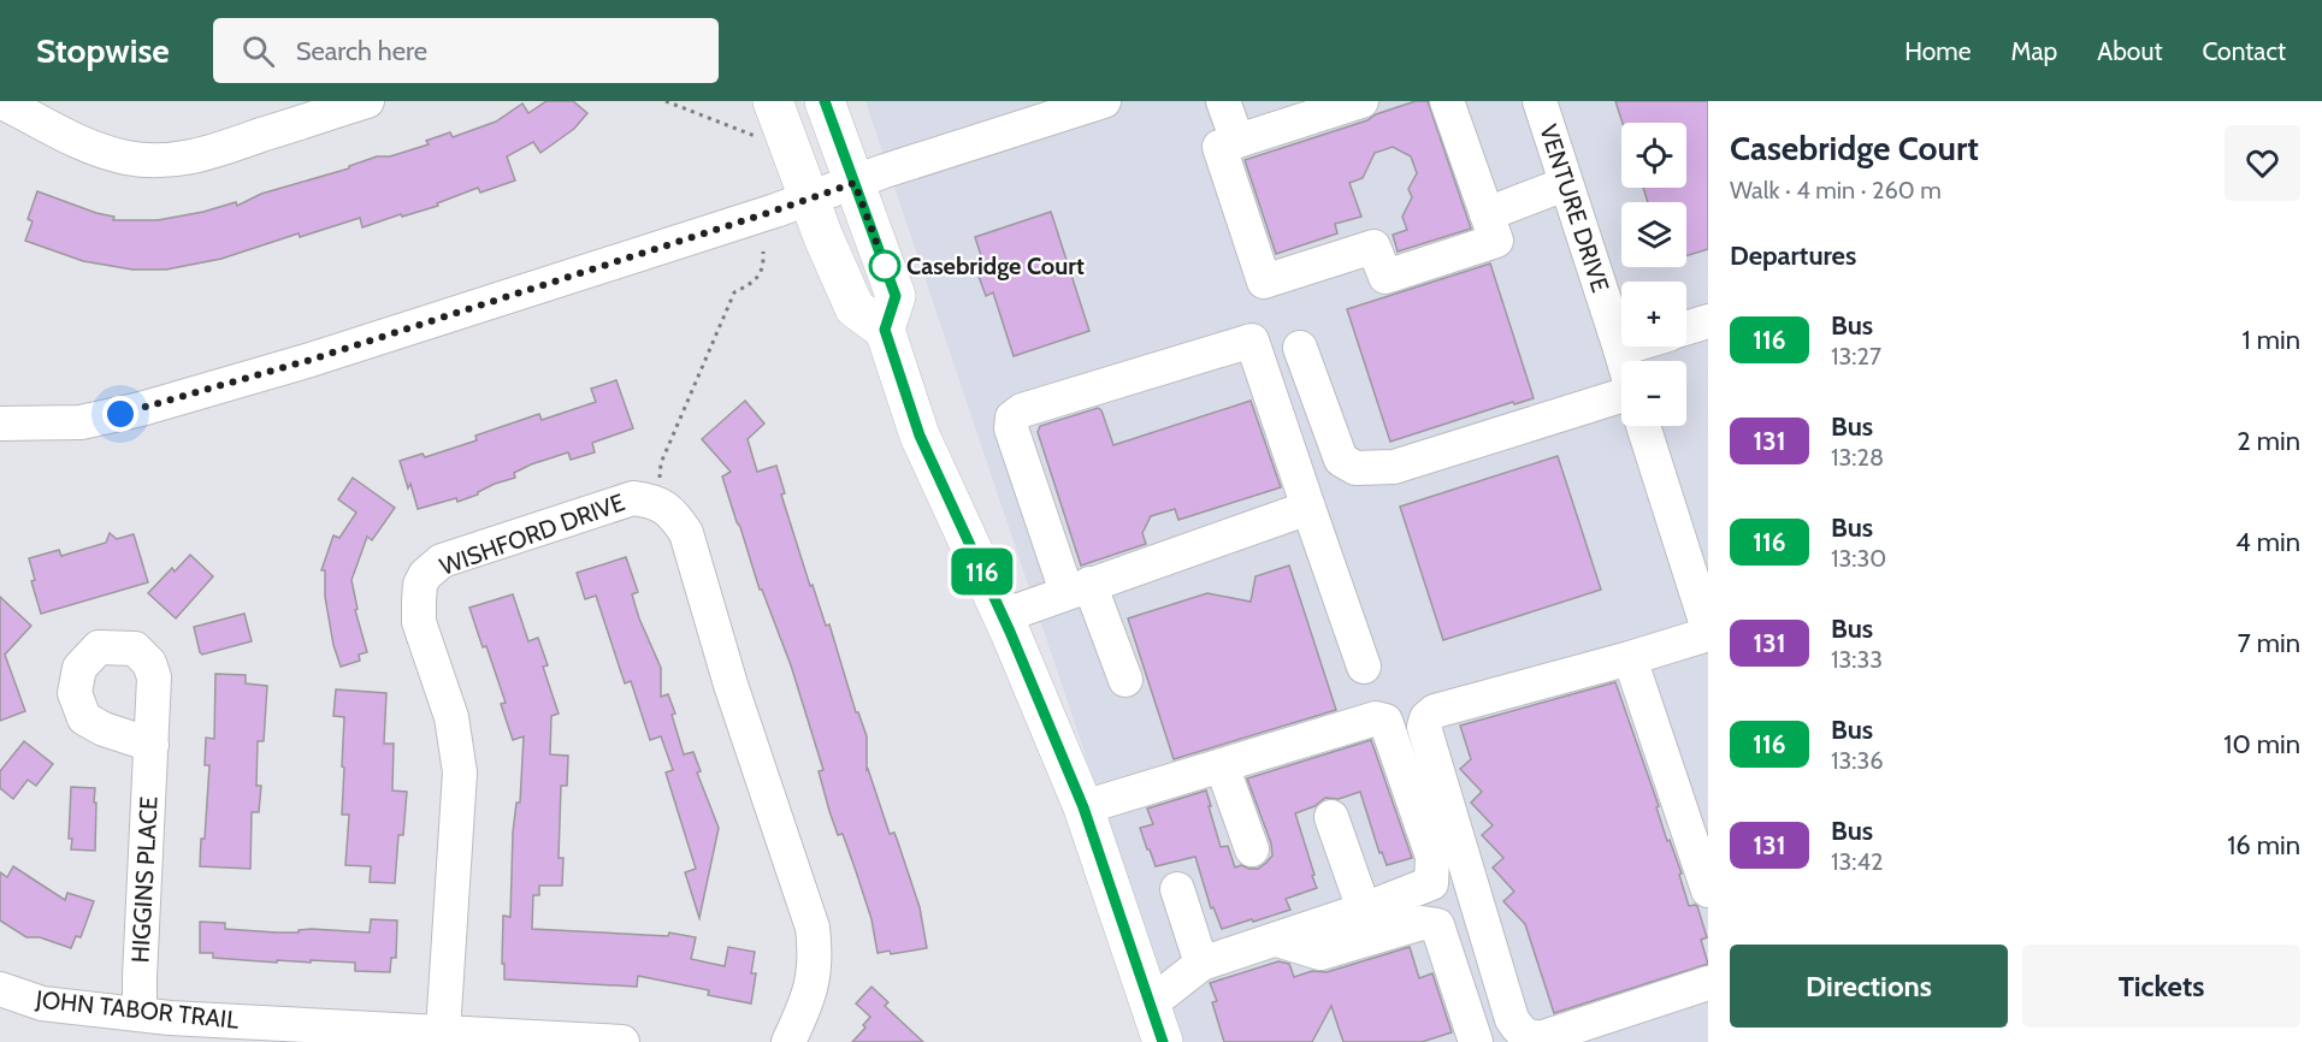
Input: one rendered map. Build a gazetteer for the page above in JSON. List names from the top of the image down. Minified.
{"streets":{"street":["VENTURE DRIVE","WISHFORD DRIVE","HIGGINS PLACE","JOHN TABOR TRAIL"]},"crossings":[["WISHFORD DRIVE","JOHN TABOR TRAIL"],["HIGGINS PLACE","JOHN TABOR TRAIL"]],"places":["Casebridge Court"],"lines":["bus line 116"],"page":{"header":"Stopwise","search":"Search here","nav":["Home","Map","About","Contact"],"on_map":"116","heading":[["Casebridge Court","Walk · 4 min · 260 m"],"Departures"],"map_buttons":["+","−"],"list":[{"mark":"116","name":"Bus","note":"13:27","value":"1 min"},{"mark":"131","name":"Bus","note":"13:28","value":"2 min"},{"mark":"116","name":"Bus","note":"13:30","value":"4 min"},{"mark":"131","name":"Bus","note":"13:33","value":"7 min"},{"mark":"116","name":"Bus","note":"13:36","value":"10 min"},{"mark":"131","name":"Bus","note":"13:42","value":"16 min"}],"buttons":["Directions","Tickets"]}}
